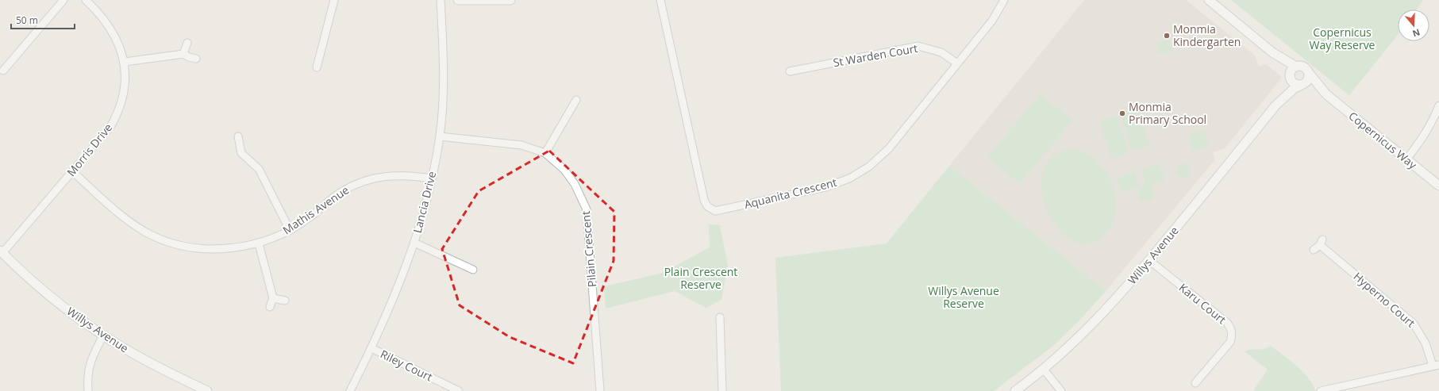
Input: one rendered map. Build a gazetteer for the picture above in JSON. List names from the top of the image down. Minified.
{"streets":{"street":["St Warden Court","Copernicus Way","Morris Drive","Aquanita Crescent","Lancia Drive","Mathis Avenue","Pilain Crescent","Willys Avenue","Hyperno Court","Karu Court","Riley Court"]},"crossings":[["St Warden Court","Aquanita Crescent"],["Copernicus Way","Willys Avenue"],["Morris Drive","Mathis Avenue"],["Morris Drive","Willys Avenue"],["Lancia Drive","Mathis Avenue"],["Lancia Drive","Pilain Crescent"],["Lancia Drive","Riley Court"],["Willys Avenue","Karu Court"]],"parks":["Copernicus Way Reserve","Plain Crescent Reserve","Willys Avenue Reserve"],"places":["Monmia Kindergarten","Monmia Primary School"],"scale_bar":"50 m","north":"bottom"}
